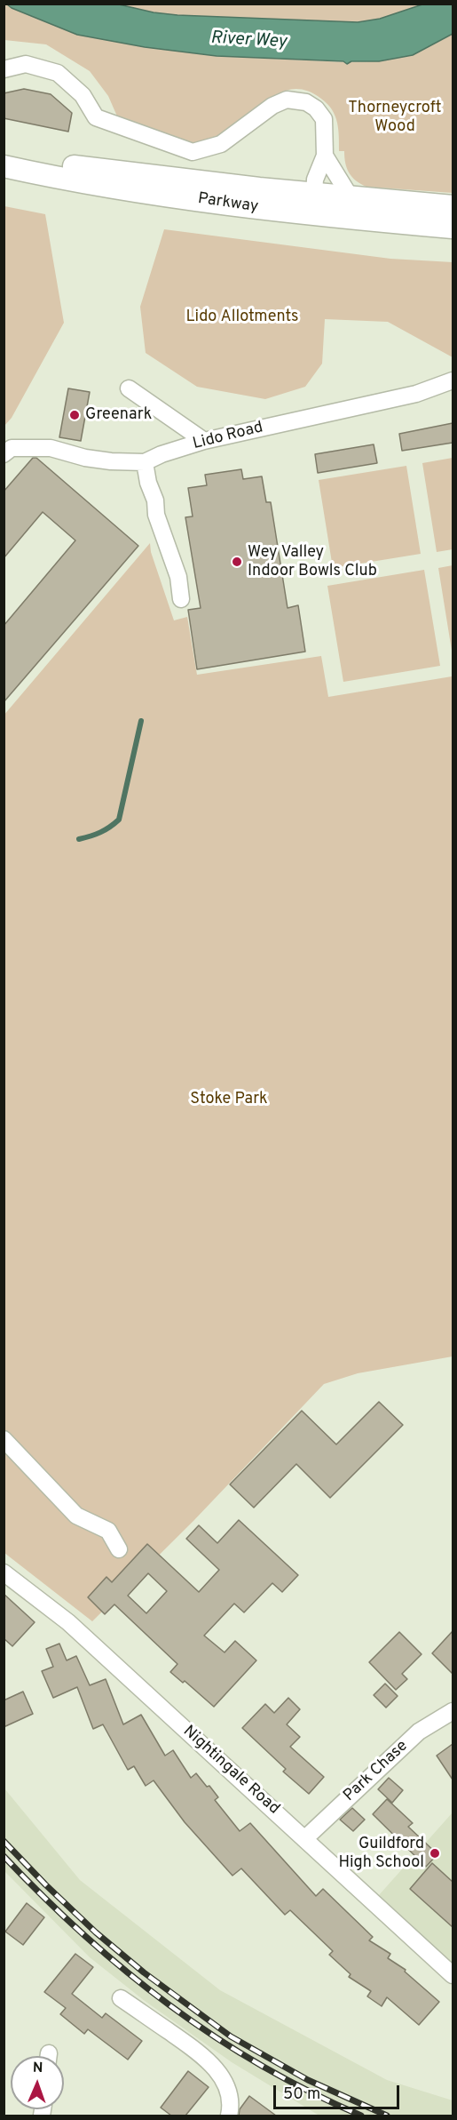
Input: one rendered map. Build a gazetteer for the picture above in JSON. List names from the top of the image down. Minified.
{"streets":{"main road":["Parkway"],"street":["Lido Road","Nightingale Road","Park Chase"]},"crossings":[["Nightingale Road","Park Chase"]],"water":["River Wey"],"parks":["Thorneycroft Wood","Lido Allotments","Stoke Park"],"places":["Greenark","Wey Valley Indoor Bowls Club","Guildford High School"],"scale_bar":"50 m","north":"top"}
